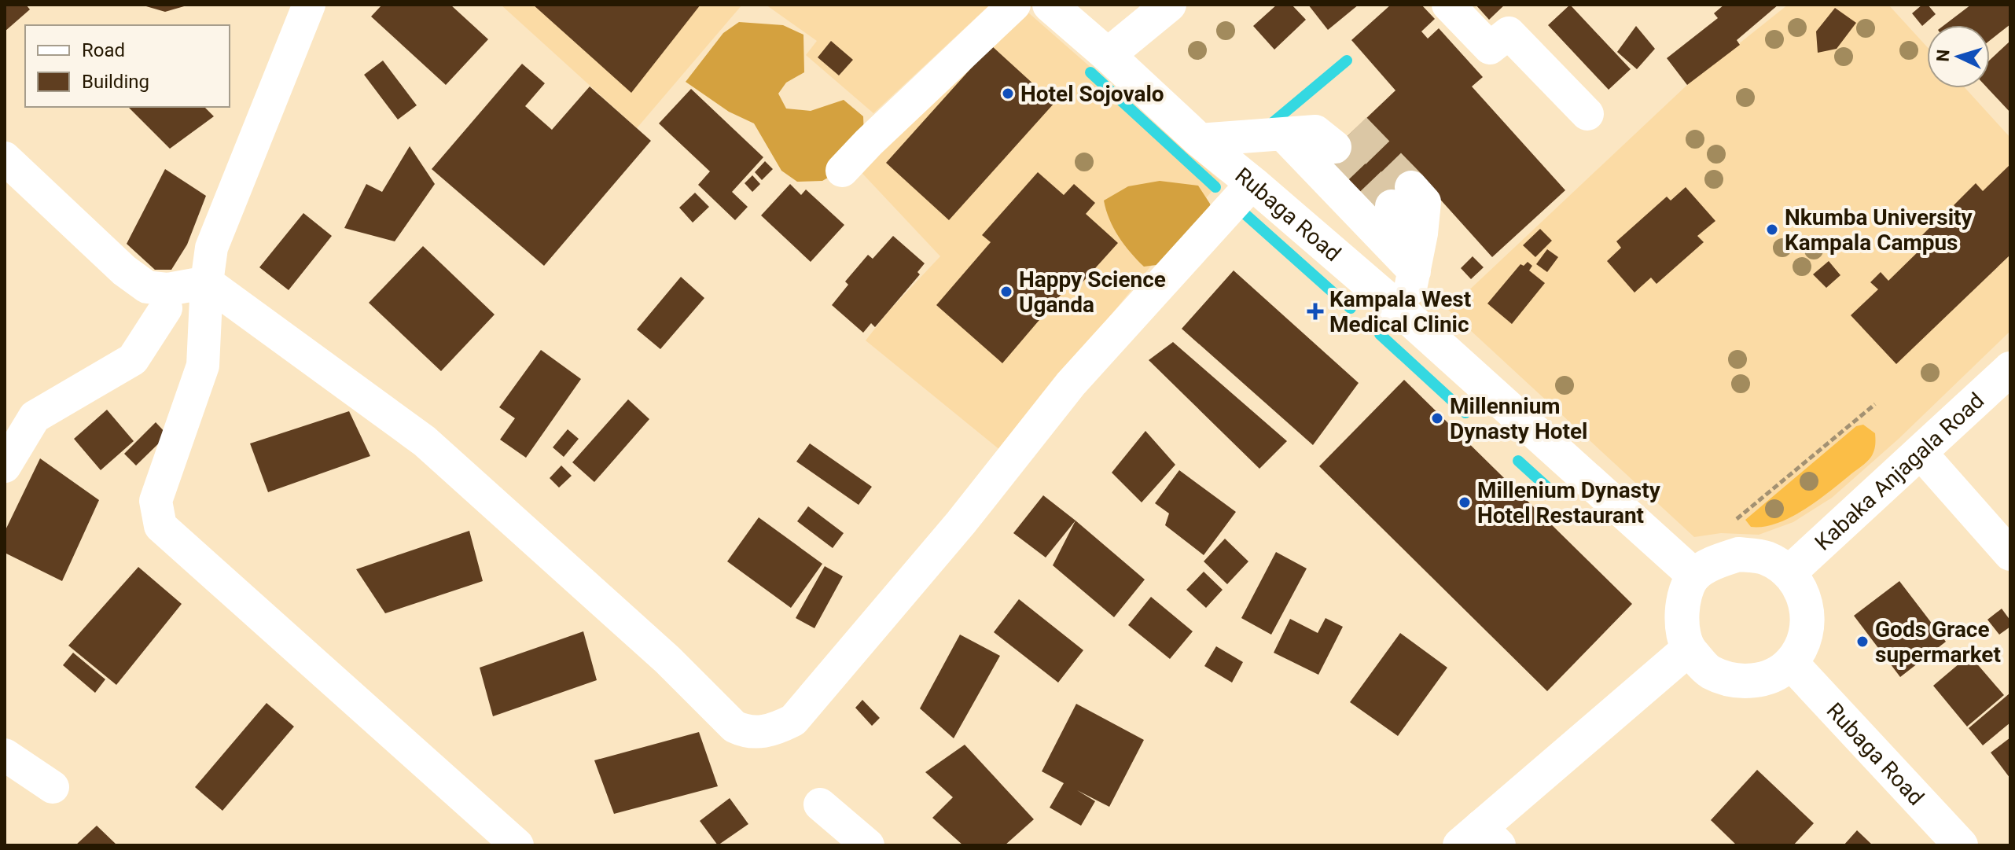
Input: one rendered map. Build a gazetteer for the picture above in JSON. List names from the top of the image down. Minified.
{"streets":{"main road":["Rubaga Road","Kabaka Anjagala Road"]},"crossings":[["Rubaga Road","Kabaka Anjagala Road"]],"places":{"other":["Hotel Sojovalo","Nkumba University Kampala Campus","Happy Science Uganda","Millennium Dynasty Hotel","Millenium Dynasty Hotel Restaurant","Gods Grace supermarket"],"health":["Kampala West Medical Clinic"]},"legend":["Road","Building"],"north":"left"}
